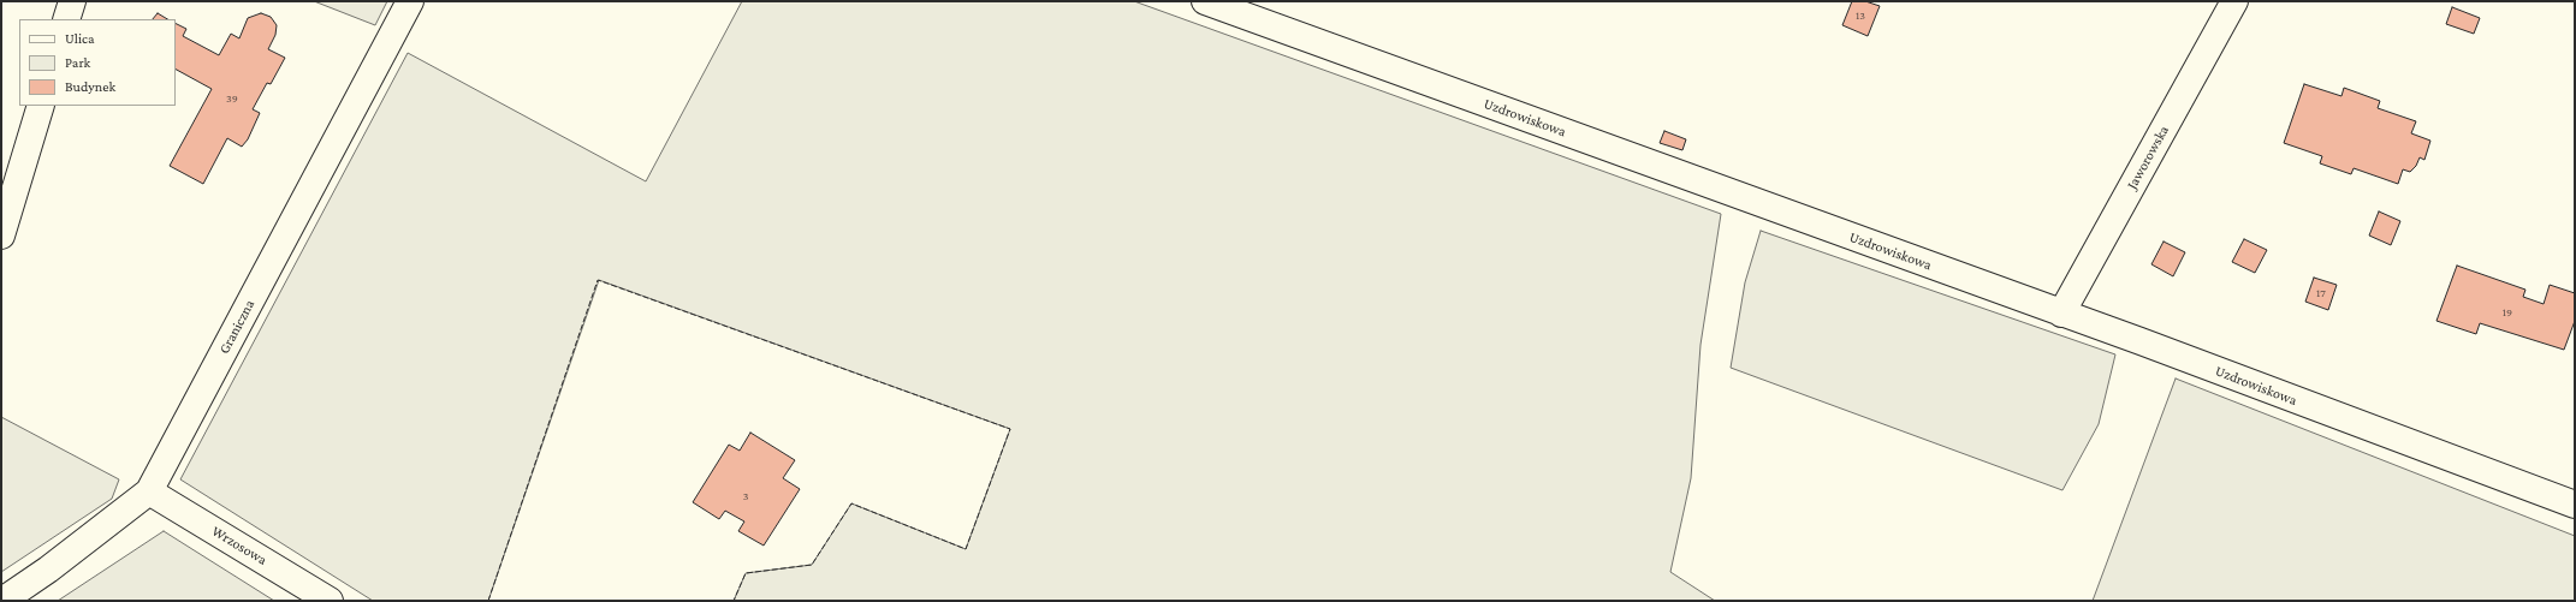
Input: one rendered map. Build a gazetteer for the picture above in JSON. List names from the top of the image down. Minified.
{"streets":{"street":["Uzdrowiskowa","Jaworowska","Graniczna","Wrzosowa"]},"crossings":[["Uzdrowiskowa","Jaworowska"],["Graniczna","Wrzosowa"]],"house_numbers":["13","39","17","19","3"],"legend":["Ulica","Park","Budynek"]}
